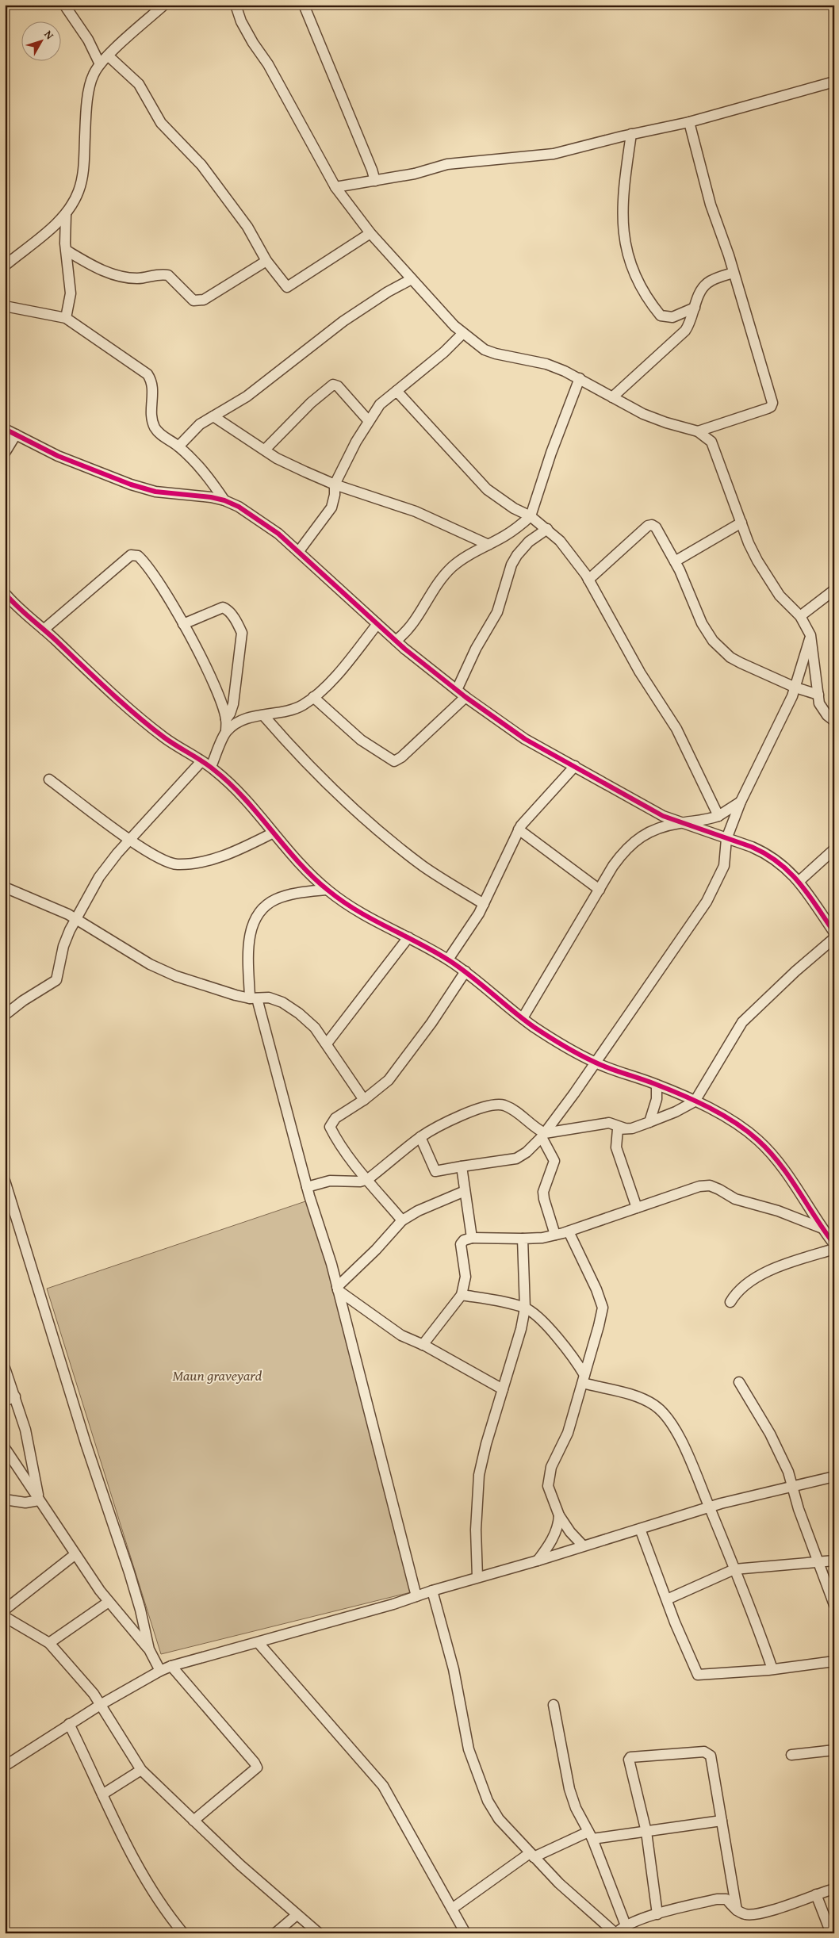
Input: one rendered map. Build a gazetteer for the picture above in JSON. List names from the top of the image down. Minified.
{"parks":["Maun graveyard"],"north":"top right"}
